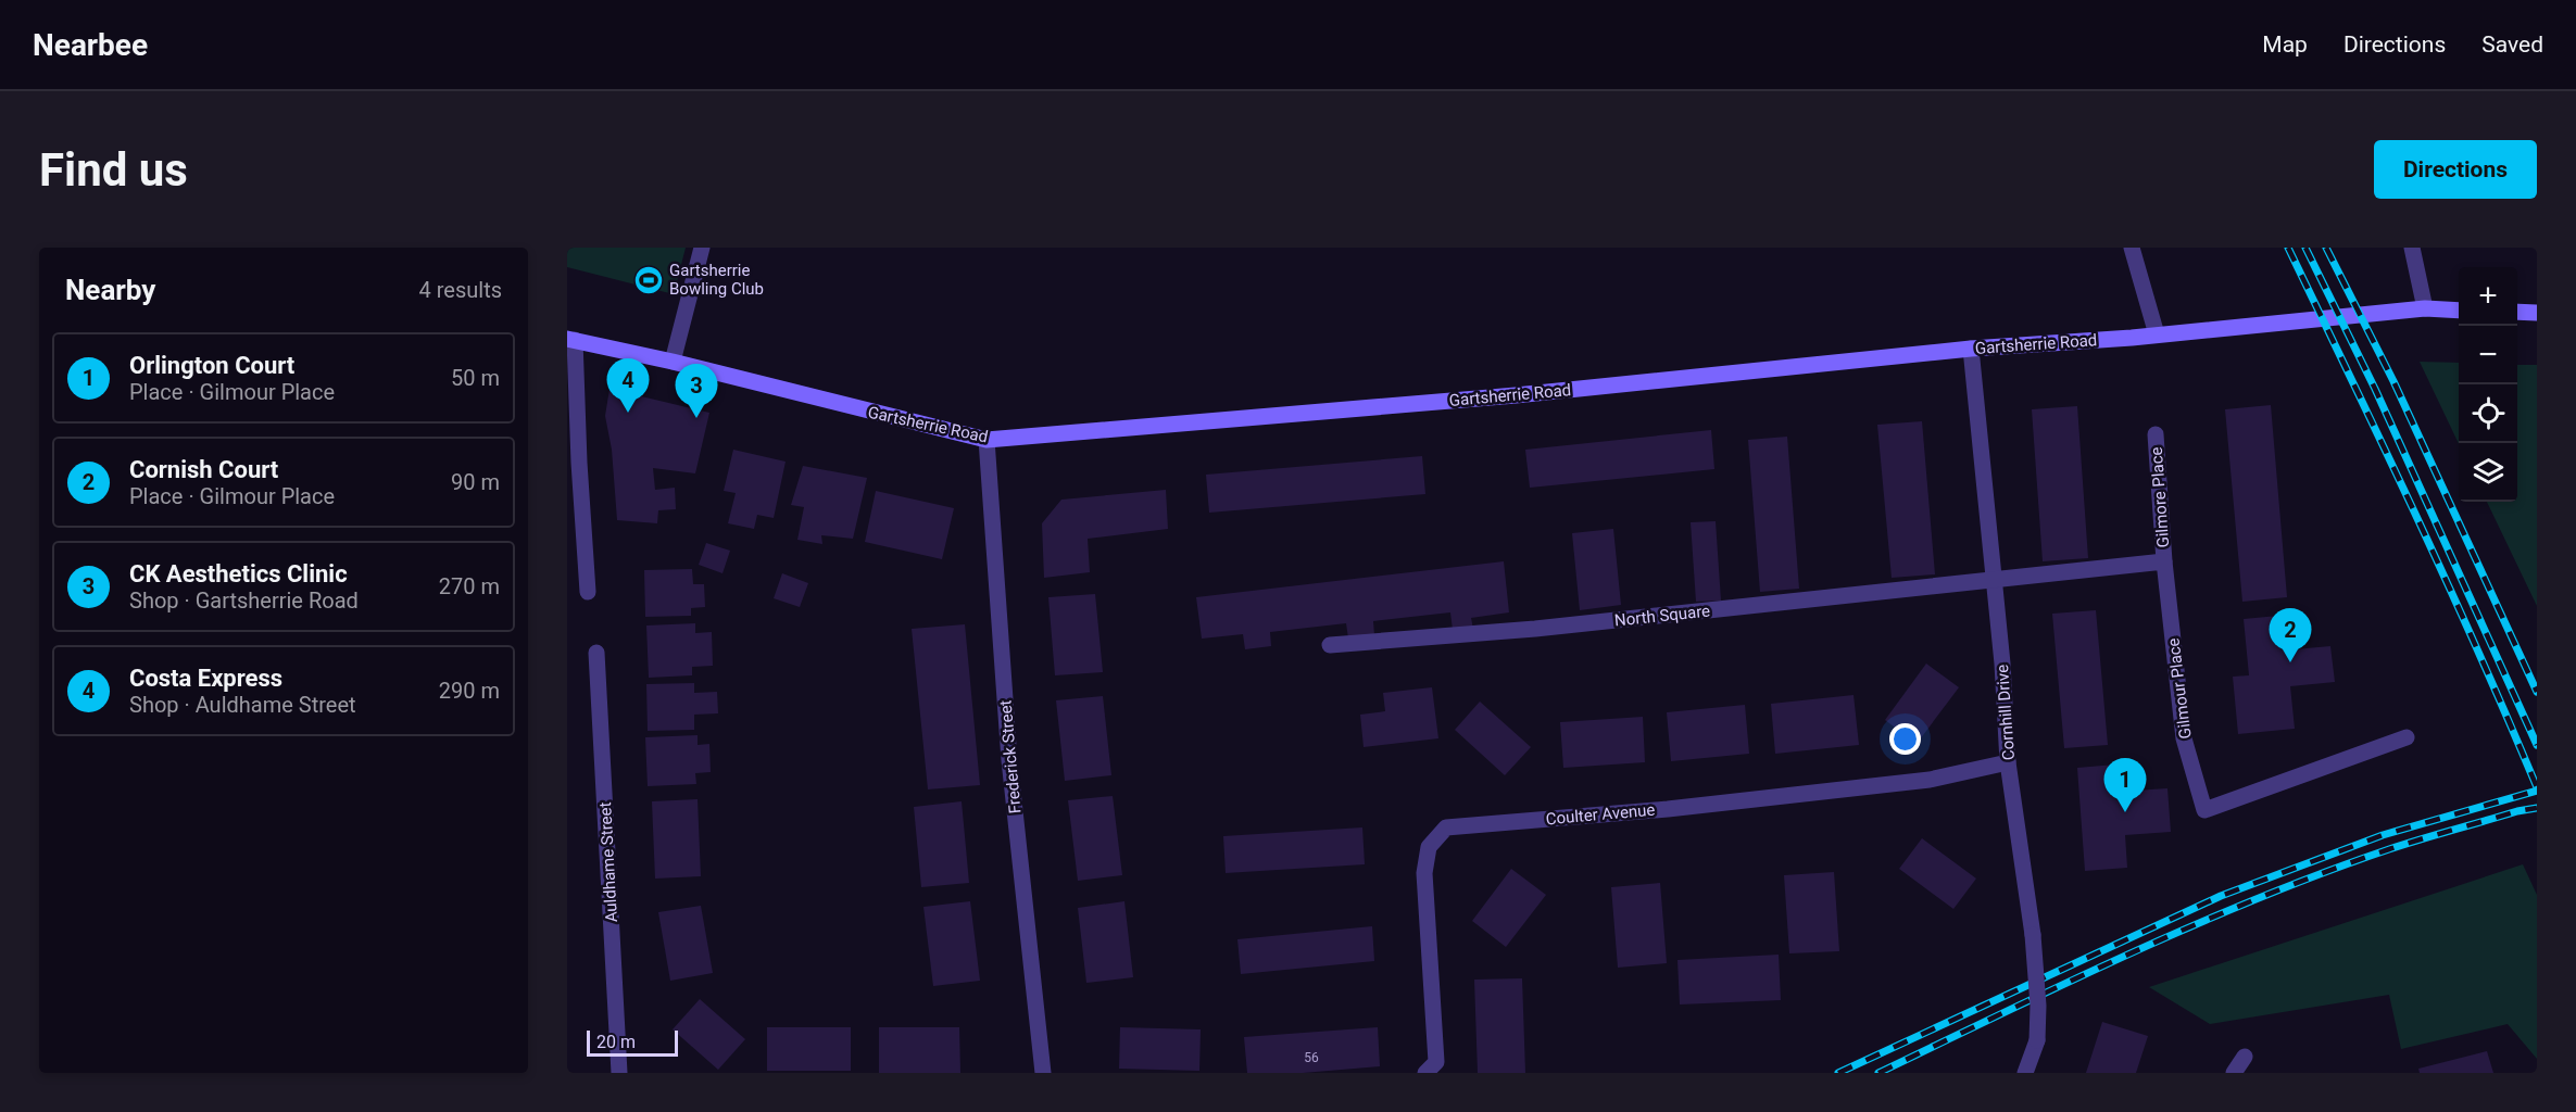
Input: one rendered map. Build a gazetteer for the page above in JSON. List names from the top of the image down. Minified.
{"streets":{"street":["Gartsherrie Road","Gilmore Place","North Square","Gilmour Place","Cornhill Drive","Frederick Street","Coulter Avenue","Auldhame Street"]},"crossings":[["Gartsherrie Road","Cornhill Drive"],["Gartsherrie Road","Frederick Street"],["Gilmore Place","Gilmour Place"],["North Square","Cornhill Drive"],["Cornhill Drive","Coulter Avenue"]],"places":{"sports":["Gartsherrie Bowling Club"]},"house_numbers":["56"],"scale_bar":"20 m","page":{"header":"Nearbee","nav":["Map","Directions","Saved"],"buttons":"Directions","title":"Find us","heading":["Nearby","4 results"],"map_buttons":["+","−"],"list":[{"mark":"1","name":"Orlington Court","note":"Place · Gilmour Place","value":"50 m"},{"mark":"2","name":"Cornish Court","note":"Place · Gilmour Place","value":"90 m"},{"mark":"3","name":"CK Aesthetics Clinic","note":"Shop · Gartsherrie Road","value":"270 m"},{"mark":"4","name":"Costa Express","note":"Shop · Auldhame Street","value":"290 m"}],"pins":["4","3","2","1"],"scale":"20 m"}}
